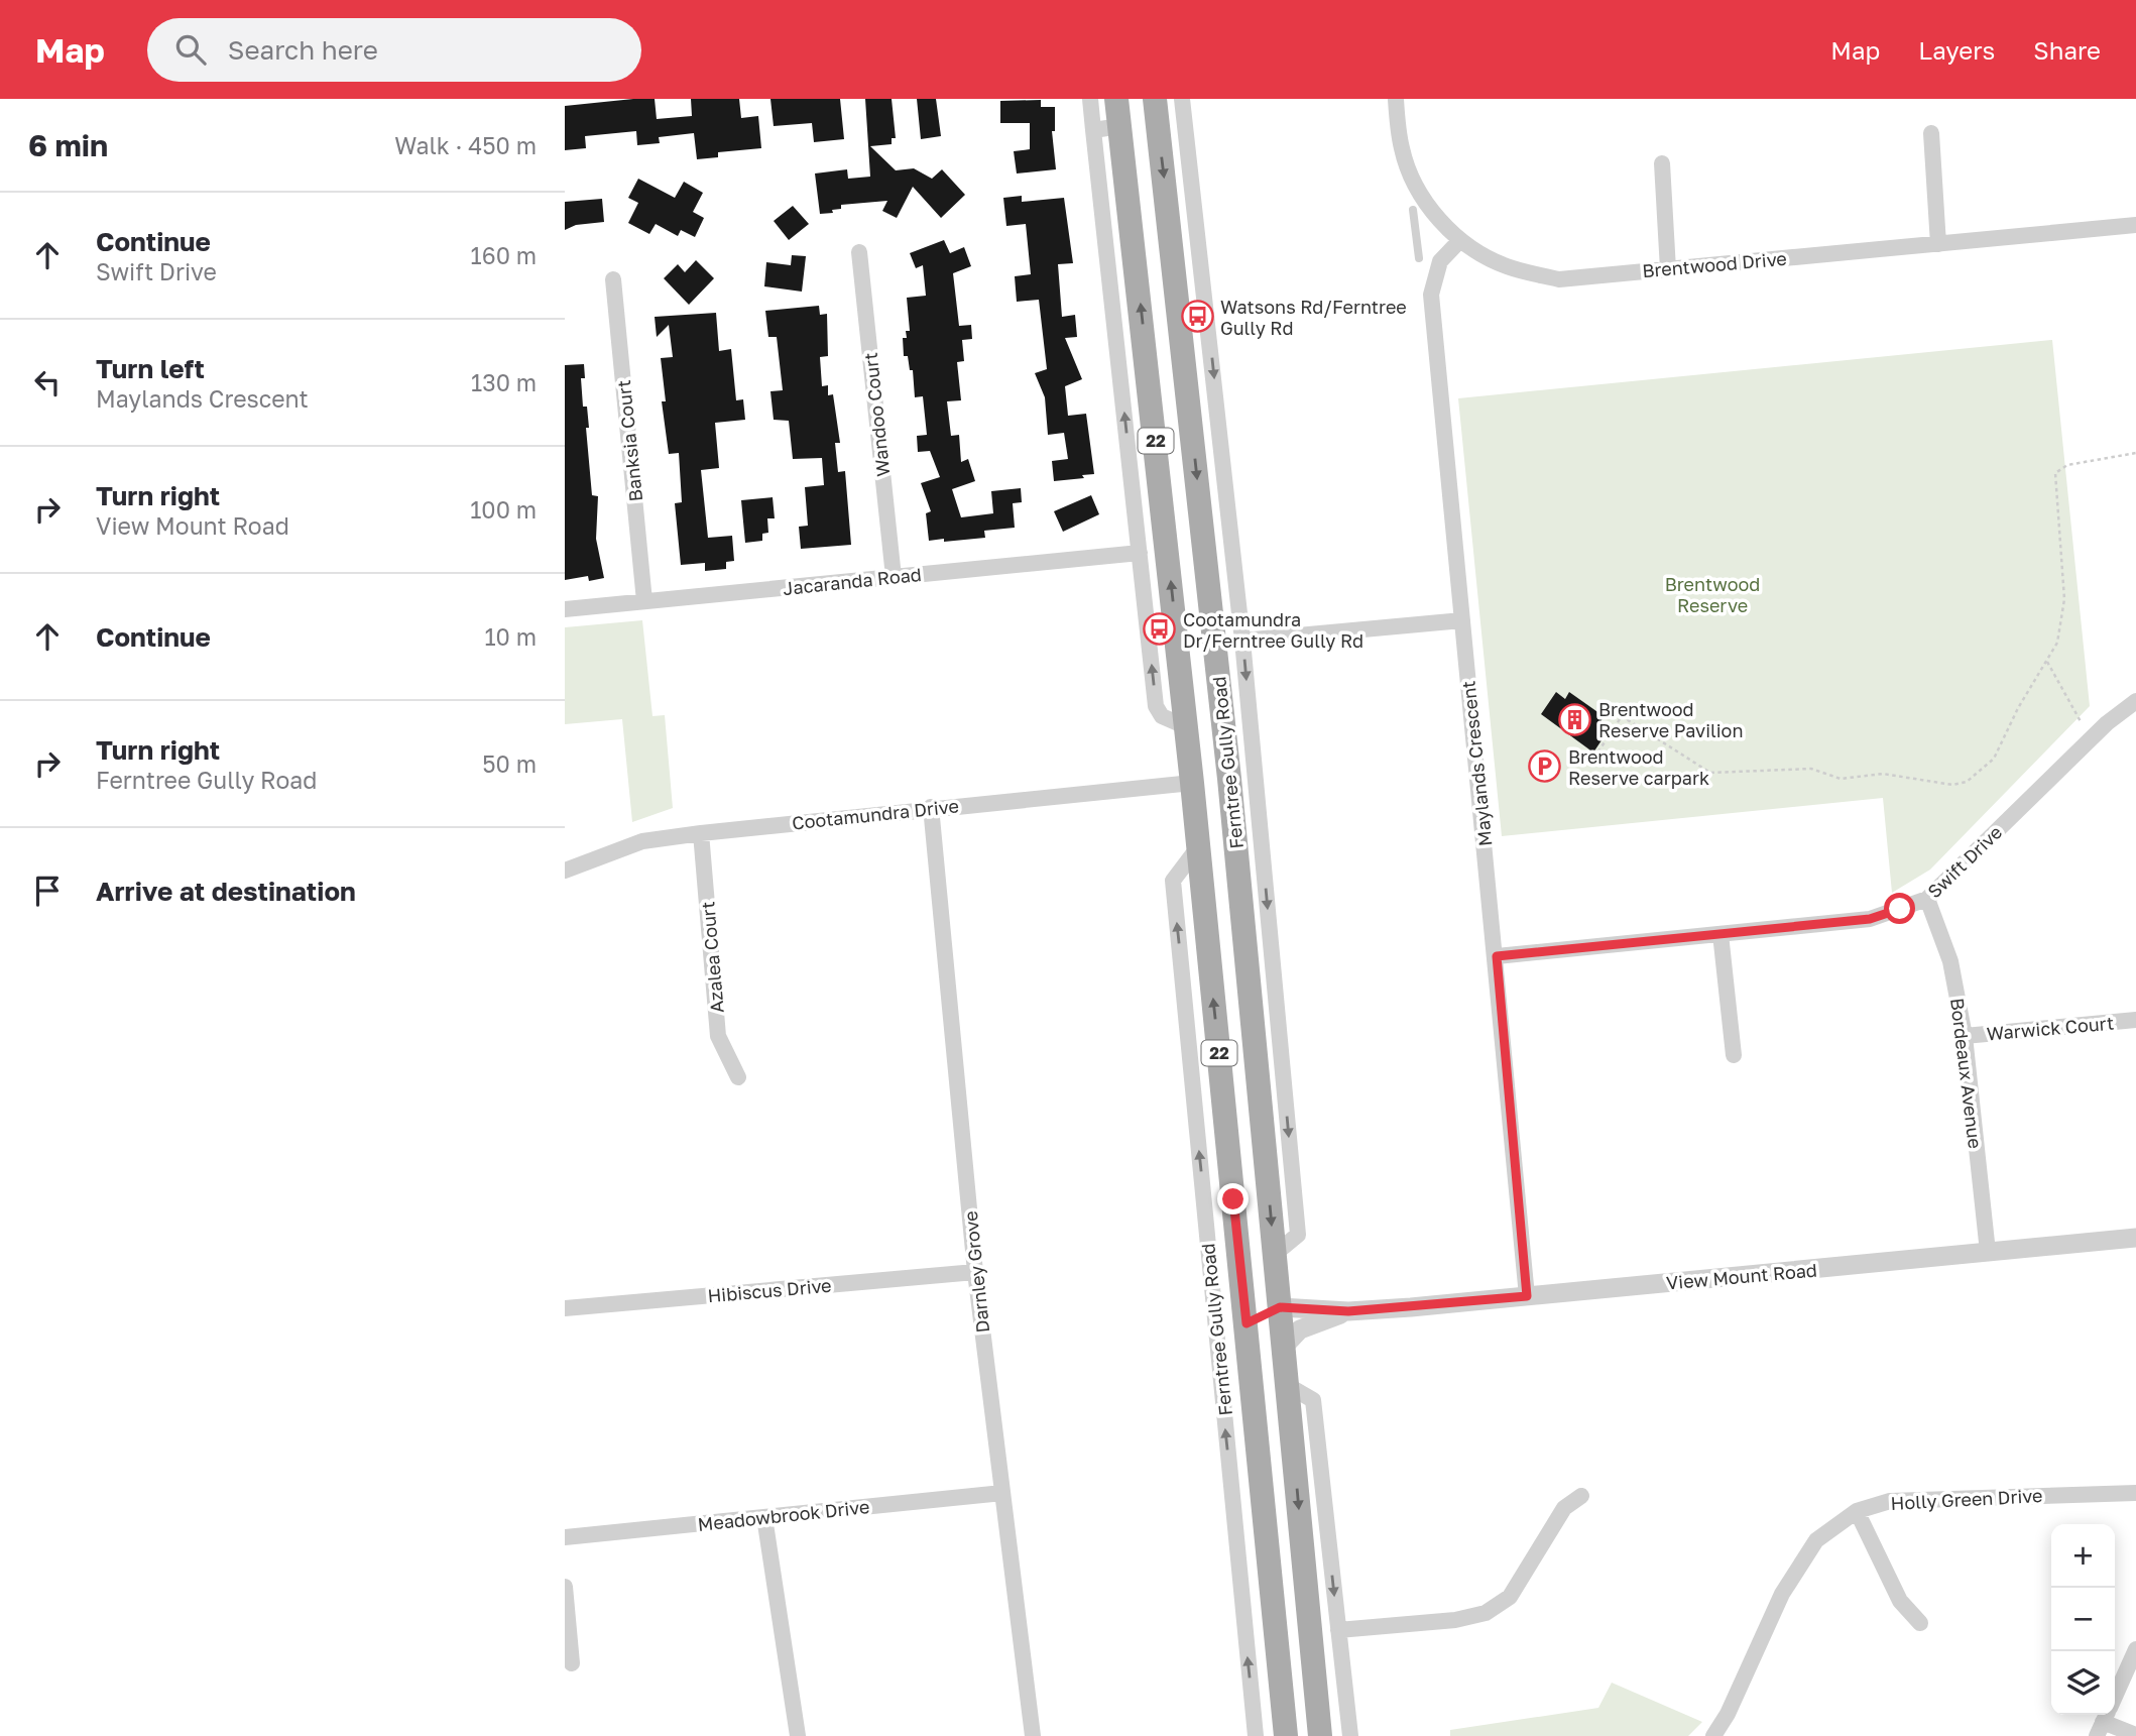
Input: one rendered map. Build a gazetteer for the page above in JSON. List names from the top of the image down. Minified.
{"streets":{"main road":["22","Ferntree Gully Road"],"street":["Brentwood Drive","Wandoo Court","Banksia Court","Jacaranda Road","Maylands Crescent","Cootamundra Drive","Swift Drive","Azalea Court","Warwick Court","Bordeaux Avenue","Darnley Grove","View Mount Road","Hibiscus Drive","Holly Green Drive","Meadowbrook Drive"]},"crossings":[["Brentwood Drive","Maylands Crescent"],["Wandoo Court","Jacaranda Road"],["Banksia Court","Jacaranda Road"],["Ferntree Gully Road","Cootamundra Drive"],["Ferntree Gully Road","View Mount Road"],["Maylands Crescent","Swift Drive"],["Maylands Crescent","View Mount Road"],["Cootamundra Drive","Azalea Court"],["Cootamundra Drive","Darnley Grove"],["Swift Drive","Bordeaux Avenue"],["Warwick Court","Bordeaux Avenue"],["Bordeaux Avenue","View Mount Road"],["Darnley Grove","Hibiscus Drive"],["Darnley Grove","Meadowbrook Drive"]],"parks":["Brentwood Reserve"],"places":{"bus stop":["Watsons Rd/Ferntree Gully Rd","Cootamundra Dr/Ferntree Gully Rd"],"building":["Brentwood Reserve Pavilion"],"parking":["Brentwood Reserve carpark"]},"page":{"header":"Map","search":"Search here","nav":["Map","Layers","Share"],"heading":["6 min","Walk · 450 m"],"list":[["Continue","Swift Drive","160 m"],["Turn left","Maylands Crescent","130 m"],["Turn right","View Mount Road","100 m"],["Continue","10 m"],["Turn right","Ferntree Gully Road","50 m"],"Arrive at destination"],"map_buttons":["+","−"]}}
